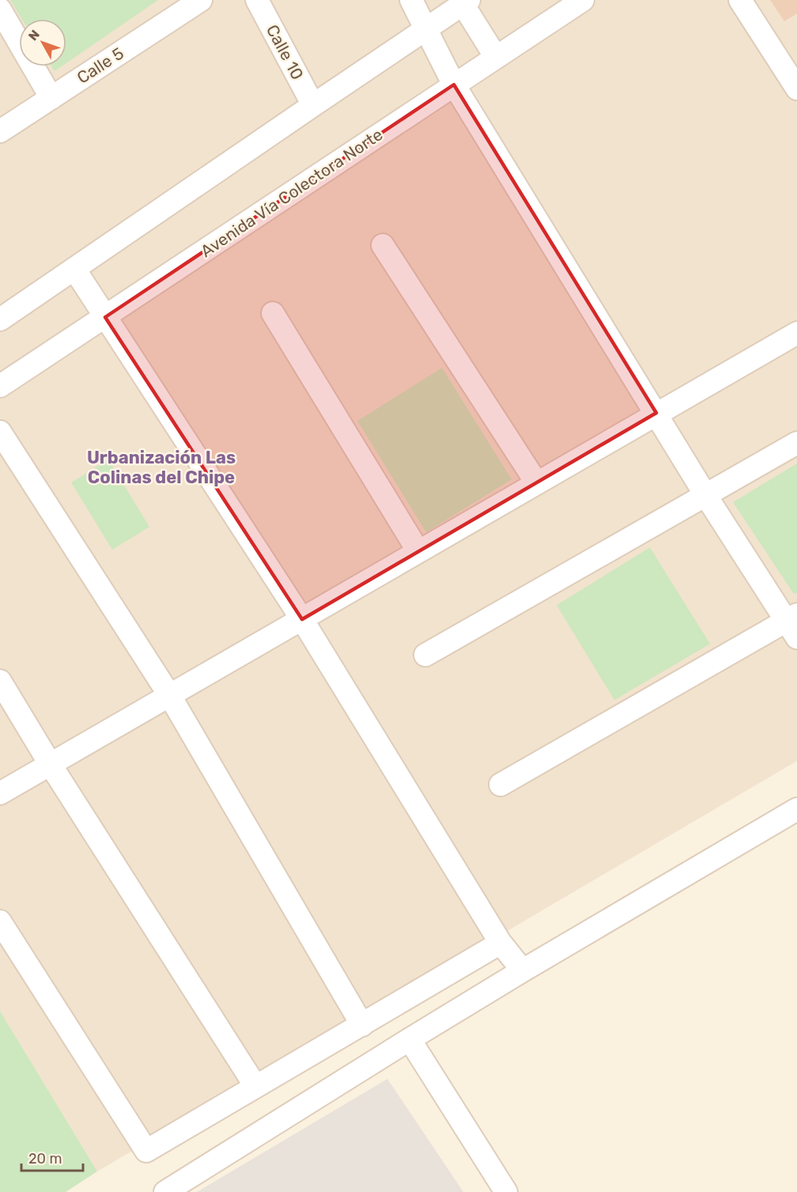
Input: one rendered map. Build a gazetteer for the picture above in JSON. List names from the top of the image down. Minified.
{"streets":{"street":["Calle 10","Calle 5","Avenida Vía Colectora Norte"]},"districts":["Urbanización Las Colinas del Chipe"],"scale_bar":"20 m","north":"top left"}
